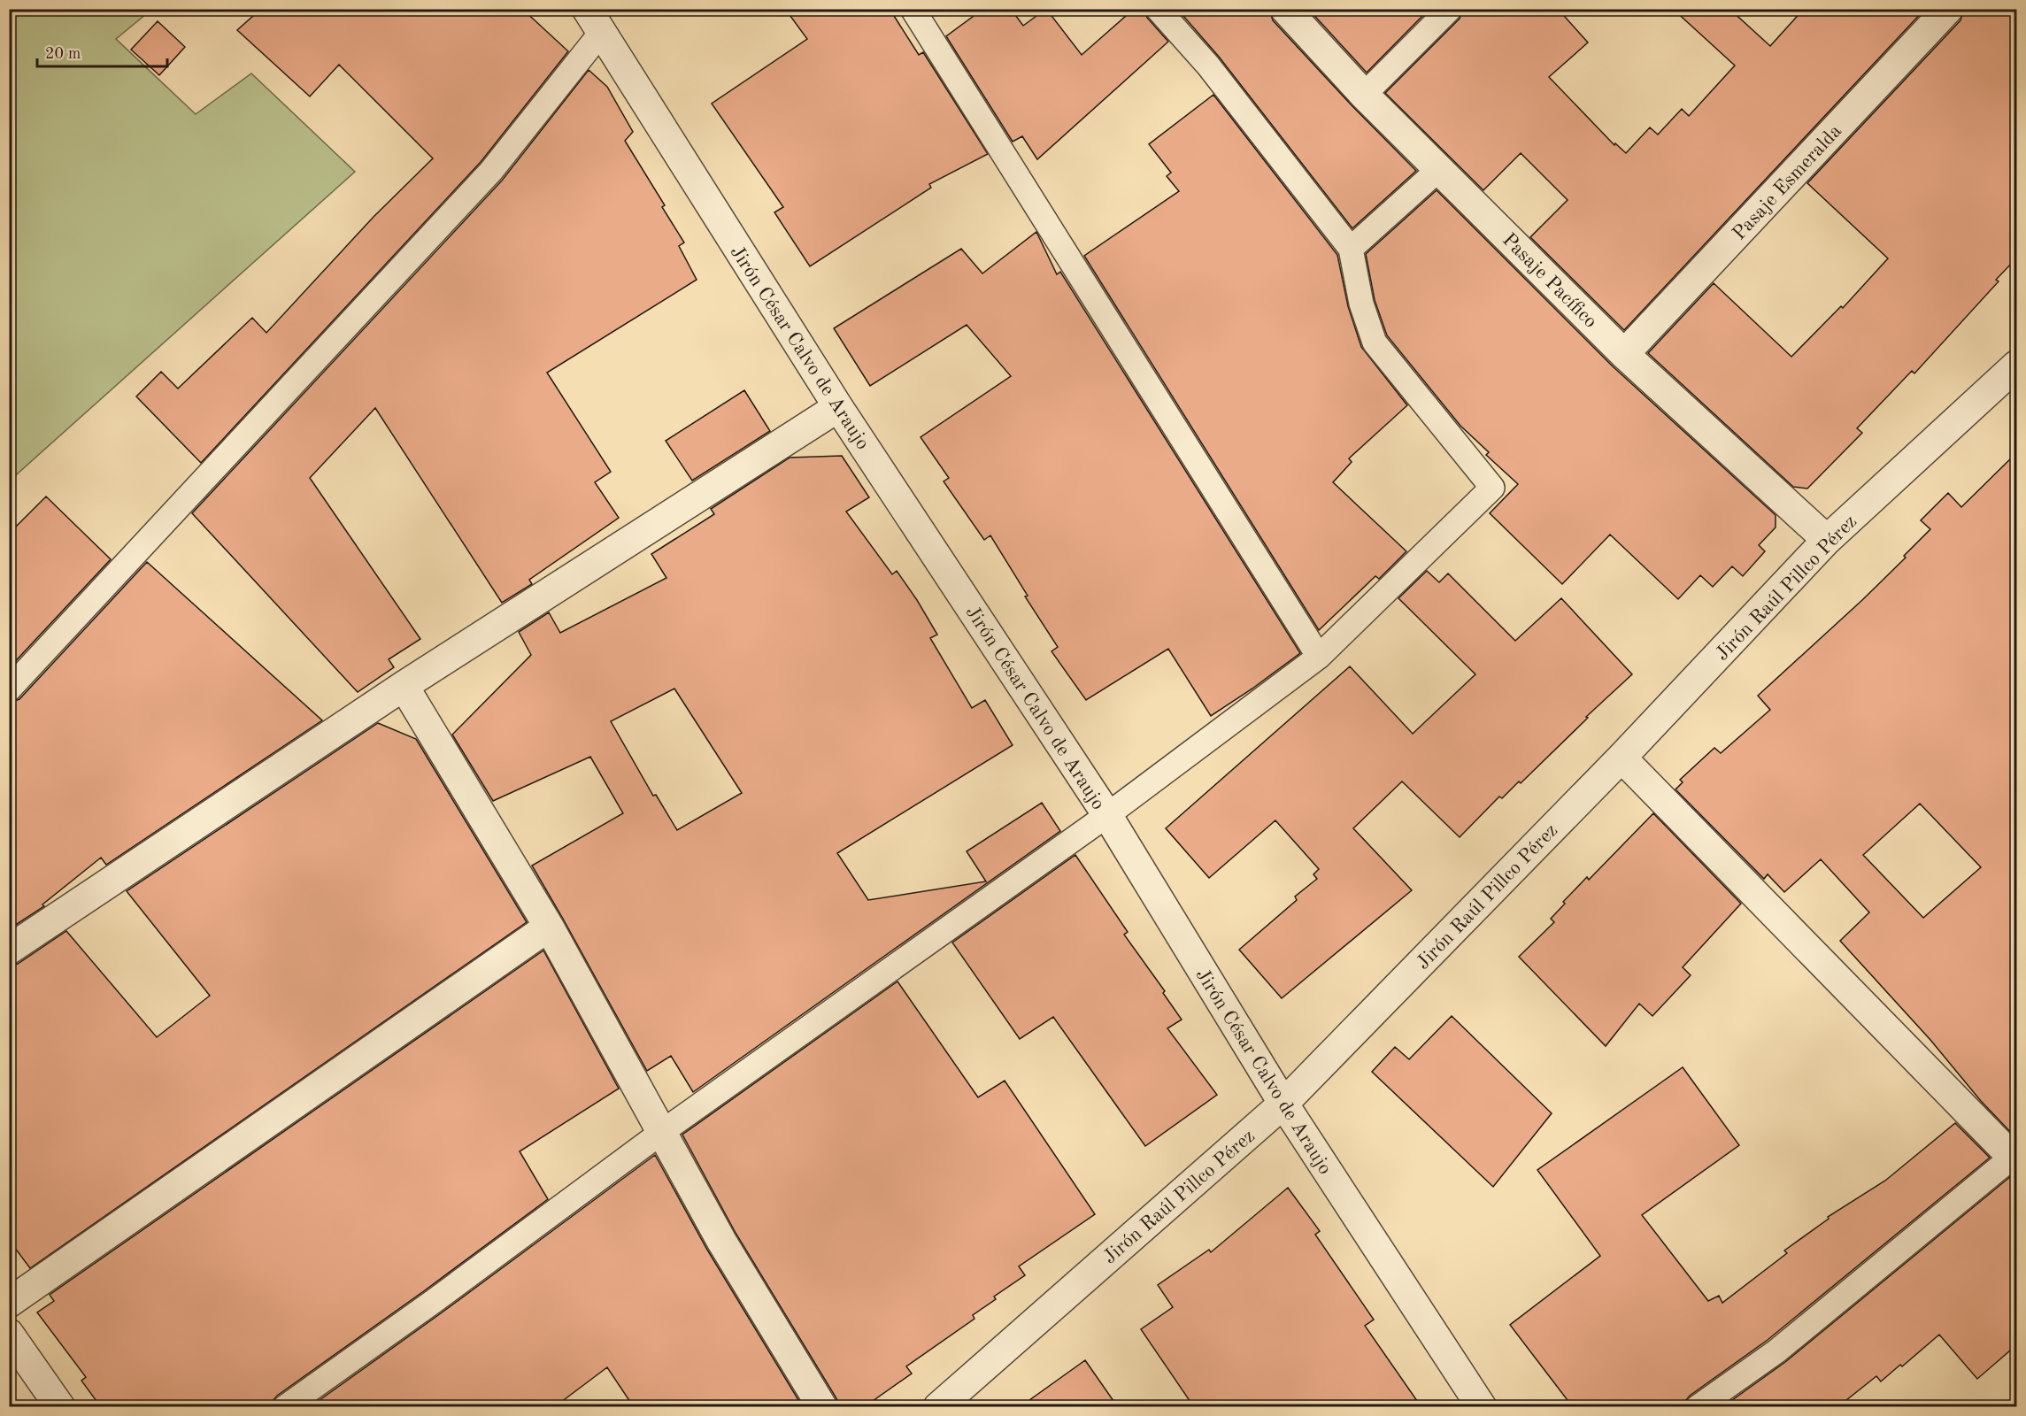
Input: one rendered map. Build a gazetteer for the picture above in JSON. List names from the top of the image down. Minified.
{"streets":{"street":["Pasaje Esmeralda","Pasaje Pacífico","Jirón César Calvo de Araujo","Jirón Raúl Pillco Pérez"]},"crossings":[["Pasaje Esmeralda","Pasaje Pacífico"],["Pasaje Pacífico","Jirón Raúl Pillco Pérez"],["Jirón César Calvo de Araujo","Jirón Raúl Pillco Pérez"]],"scale_bar":"20 m"}
